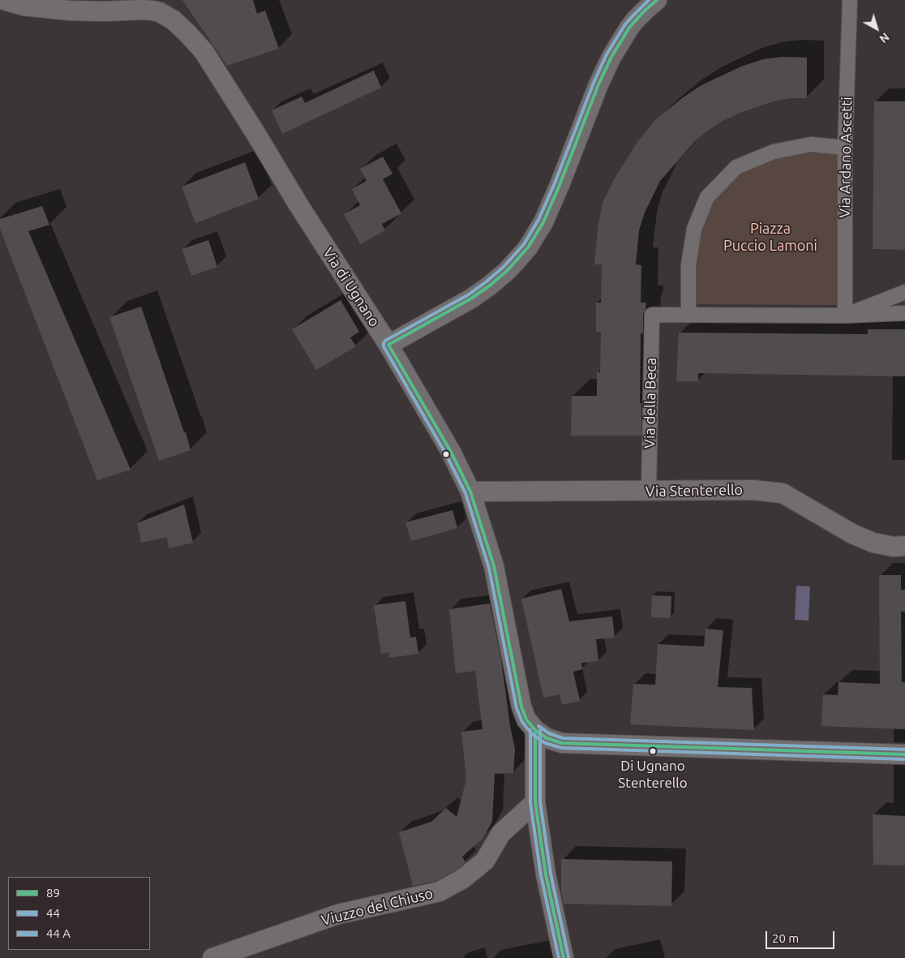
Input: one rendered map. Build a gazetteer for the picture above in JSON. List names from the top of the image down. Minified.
{"streets":{"street":["Via Ardano Ascetti","Via di Ugnano","Via della Beca","Via Stenterello","Viuzzo del Chiuso"]},"crossings":[["Via di Ugnano","Via Stenterello"],["Via della Beca","Via Stenterello"]],"parks":["Piazza Puccio Lamoni"],"places":["Di Ugnano Stenterello"],"lines":["transit line 89","transit line 44"],"legend":["89","44","44 A"],"scale_bar":"20 m","north":"bottom right"}
